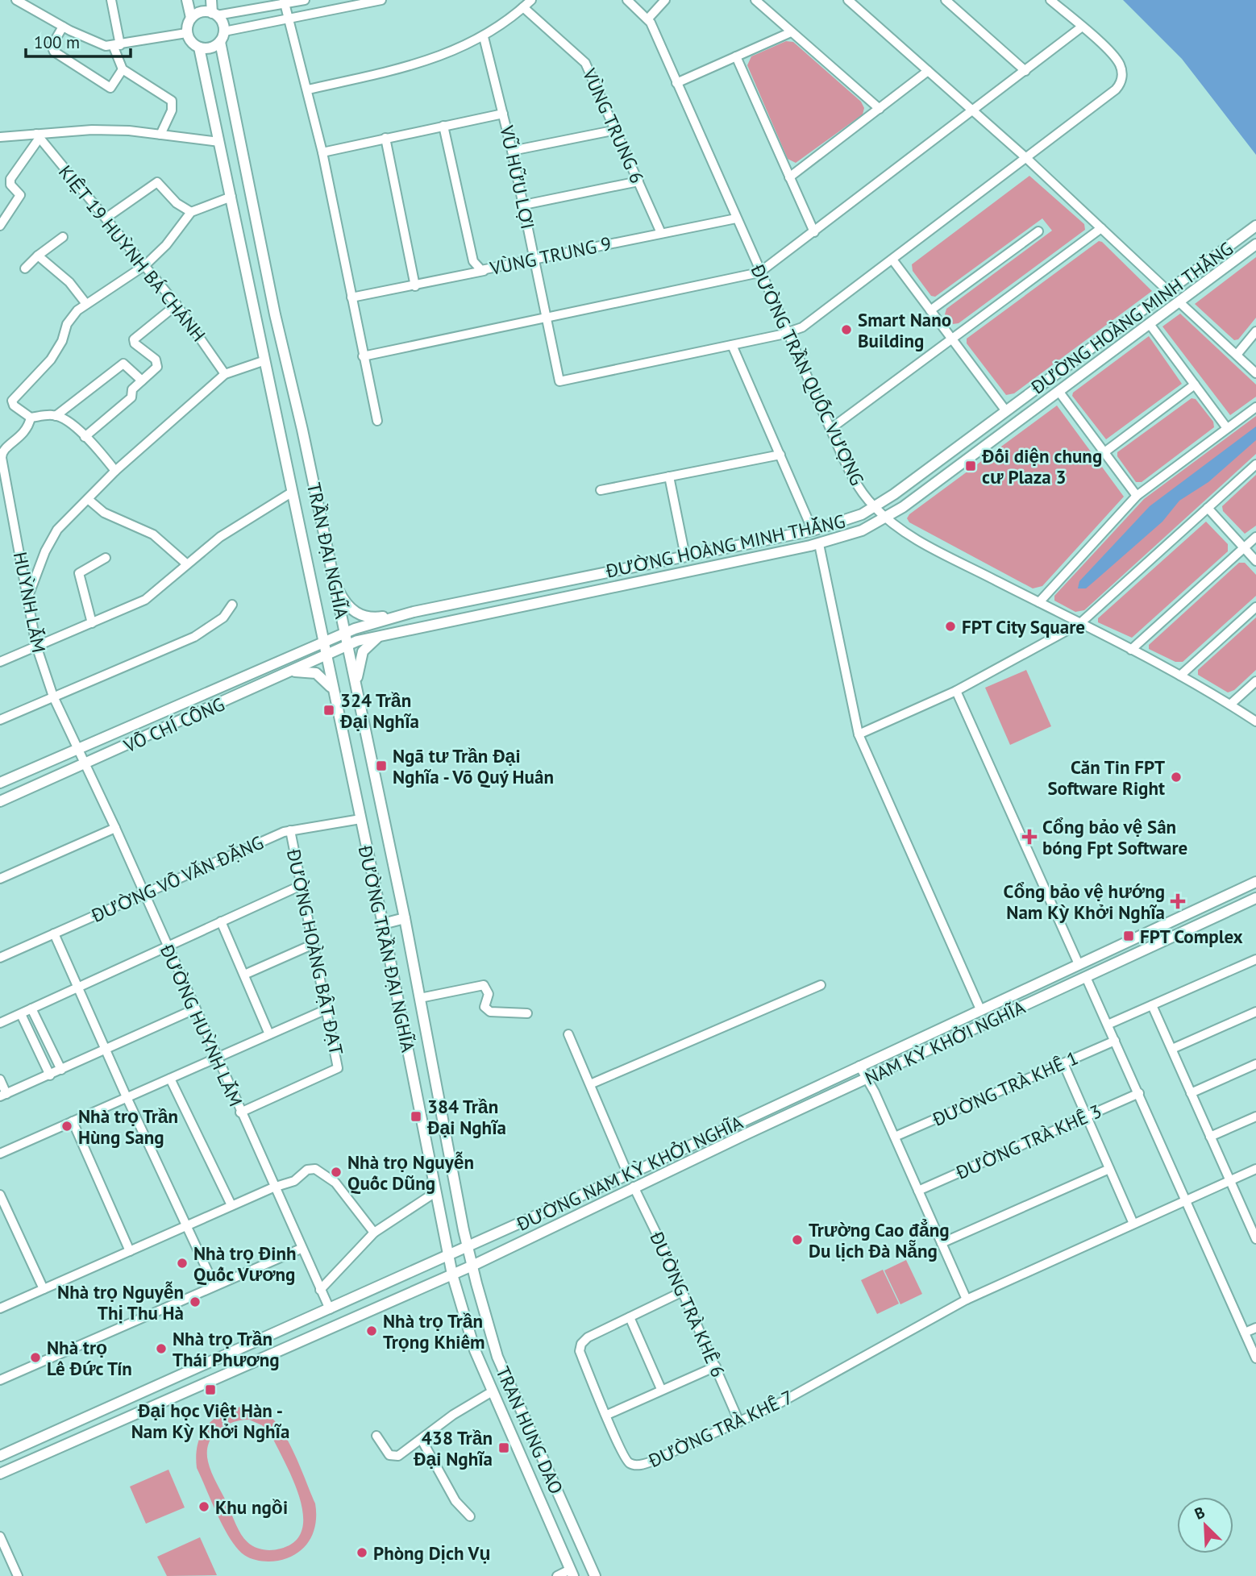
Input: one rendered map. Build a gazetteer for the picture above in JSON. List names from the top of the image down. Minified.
{"streets":{"main road":["ĐƯỜNG HOÀNG MINH THẮNG","TRẦN ĐẠI NGHĨA","VÕ CHÍ CÔNG","ĐƯỜNG TRẦN ĐẠI NGHĨA","NAM KỲ KHỞI NGHĨA","ĐƯỜNG NAM KỲ KHỞI NGHĨA","TRAN HUNG DAO"],"street":["VÙNG TRUNG 6","VŨ HỮU LỢI","KIỆT 19 HUỲNH BÁ CHÁNH","VÙNG TRUNG 9","ĐƯỜNG TRẦN QUỐC VƯỢNG","HUỲNH LẮM","ĐƯỜNG VÕ VĂN ĐẶNG","ĐƯỜNG HOÀNG BẬT ĐẠT","ĐƯỜNG HUỲNH LẮM","ĐƯỜNG TRÀ KHÊ 1","ĐƯỜNG TRÀ KHÊ 3","ĐƯỜNG TRÀ KHÊ 6","ĐƯỜNG TRÀ KHÊ 7"]},"crossings":[["VÙNG TRUNG 6","VÙNG TRUNG 9"],["VŨ HỮU LỢI","VÙNG TRUNG 9"],["VÙNG TRUNG 9","ĐƯỜNG TRẦN QUỐC VƯỢNG"],["ĐƯỜNG HOÀNG MINH THẮNG","ĐƯỜNG TRẦN QUỐC VƯỢNG"],["ĐƯỜNG HOÀNG MINH THẮNG","TRẦN ĐẠI NGHĨA"],["ĐƯỜNG HOÀNG MINH THẮNG","VÕ CHÍ CÔNG"],["TRẦN ĐẠI NGHĨA","VÕ CHÍ CÔNG"],["TRẦN ĐẠI NGHĨA","ĐƯỜNG TRẦN ĐẠI NGHĨA"],["HUỲNH LẮM","VÕ CHÍ CÔNG"],["HUỲNH LẮM","ĐƯỜNG HUỲNH LẮM"],["VÕ CHÍ CÔNG","ĐƯỜNG TRẦN ĐẠI NGHĨA"],["VÕ CHÍ CÔNG","ĐƯỜNG HUỲNH LẮM"],["ĐƯỜNG VÕ VĂN ĐẶNG","ĐƯỜNG TRẦN ĐẠI NGHĨA"],["ĐƯỜNG VÕ VĂN ĐẶNG","ĐƯỜNG HOÀNG BẬT ĐẠT"],["ĐƯỜNG VÕ VĂN ĐẶNG","ĐƯỜNG HUỲNH LẮM"],["ĐƯỜNG TRẦN ĐẠI NGHĨA","ĐƯỜNG NAM KỲ KHỞI NGHĨA"],["ĐƯỜNG TRẦN ĐẠI NGHĨA","TRAN HUNG DAO"],["ĐƯỜNG HOÀNG BẬT ĐẠT","ĐƯỜNG HUỲNH LẮM"],["ĐƯỜNG HUỲNH LẮM","ĐƯỜNG NAM KỲ KHỞI NGHĨA"],["NAM KỲ KHỞI NGHĨA","ĐƯỜNG NAM KỲ KHỞI NGHĨA"],["NAM KỲ KHỞI NGHĨA","ĐƯỜNG TRÀ KHÊ 6"],["ĐƯỜNG NAM KỲ KHỞI NGHĨA","ĐƯỜNG TRÀ KHÊ 6"],["ĐƯỜNG NAM KỲ KHỞI NGHĨA","TRAN HUNG DAO"],["ĐƯỜNG TRÀ KHÊ 6","ĐƯỜNG TRÀ KHÊ 7"]],"places":{"other":["Smart Nano Building","FPT City Square","Căn Tin FPT Software Right","Nhà trọ Trần Hùng Sang","Nhà trọ Nguyễn Quốc Dũng","Trường Cao đẳng Du lịch Đà Nẵng","Nhà trọ Đinh Quốc Vương","Nhà trọ Nguyễn Thị Thu Hà","Nhà trọ Trần Trọng Khiêm","Nhà trọ Trần Thái Phương","Nhà trọ Lê Đức Tín","Khu ngồi","Phòng Dịch Vụ"],"transit":["Đối diện chung cư Plaza 3","324 Trần Đại Nghĩa","Ngã tư Trần Đại Nghĩa - Võ Quý Huân","FPT Complex","384 Trần Đại Nghĩa","Đại học Việt Hàn - Nam Kỳ Khởi Nghĩa","438 Trần Đại Nghĩa"],"health":["Cổng bảo vệ Sân bóng Fpt Software","Cổng bảo vệ hướng Nam Kỳ Khởi Nghĩa"]},"scale_bar":"100 m","north":"top left"}
